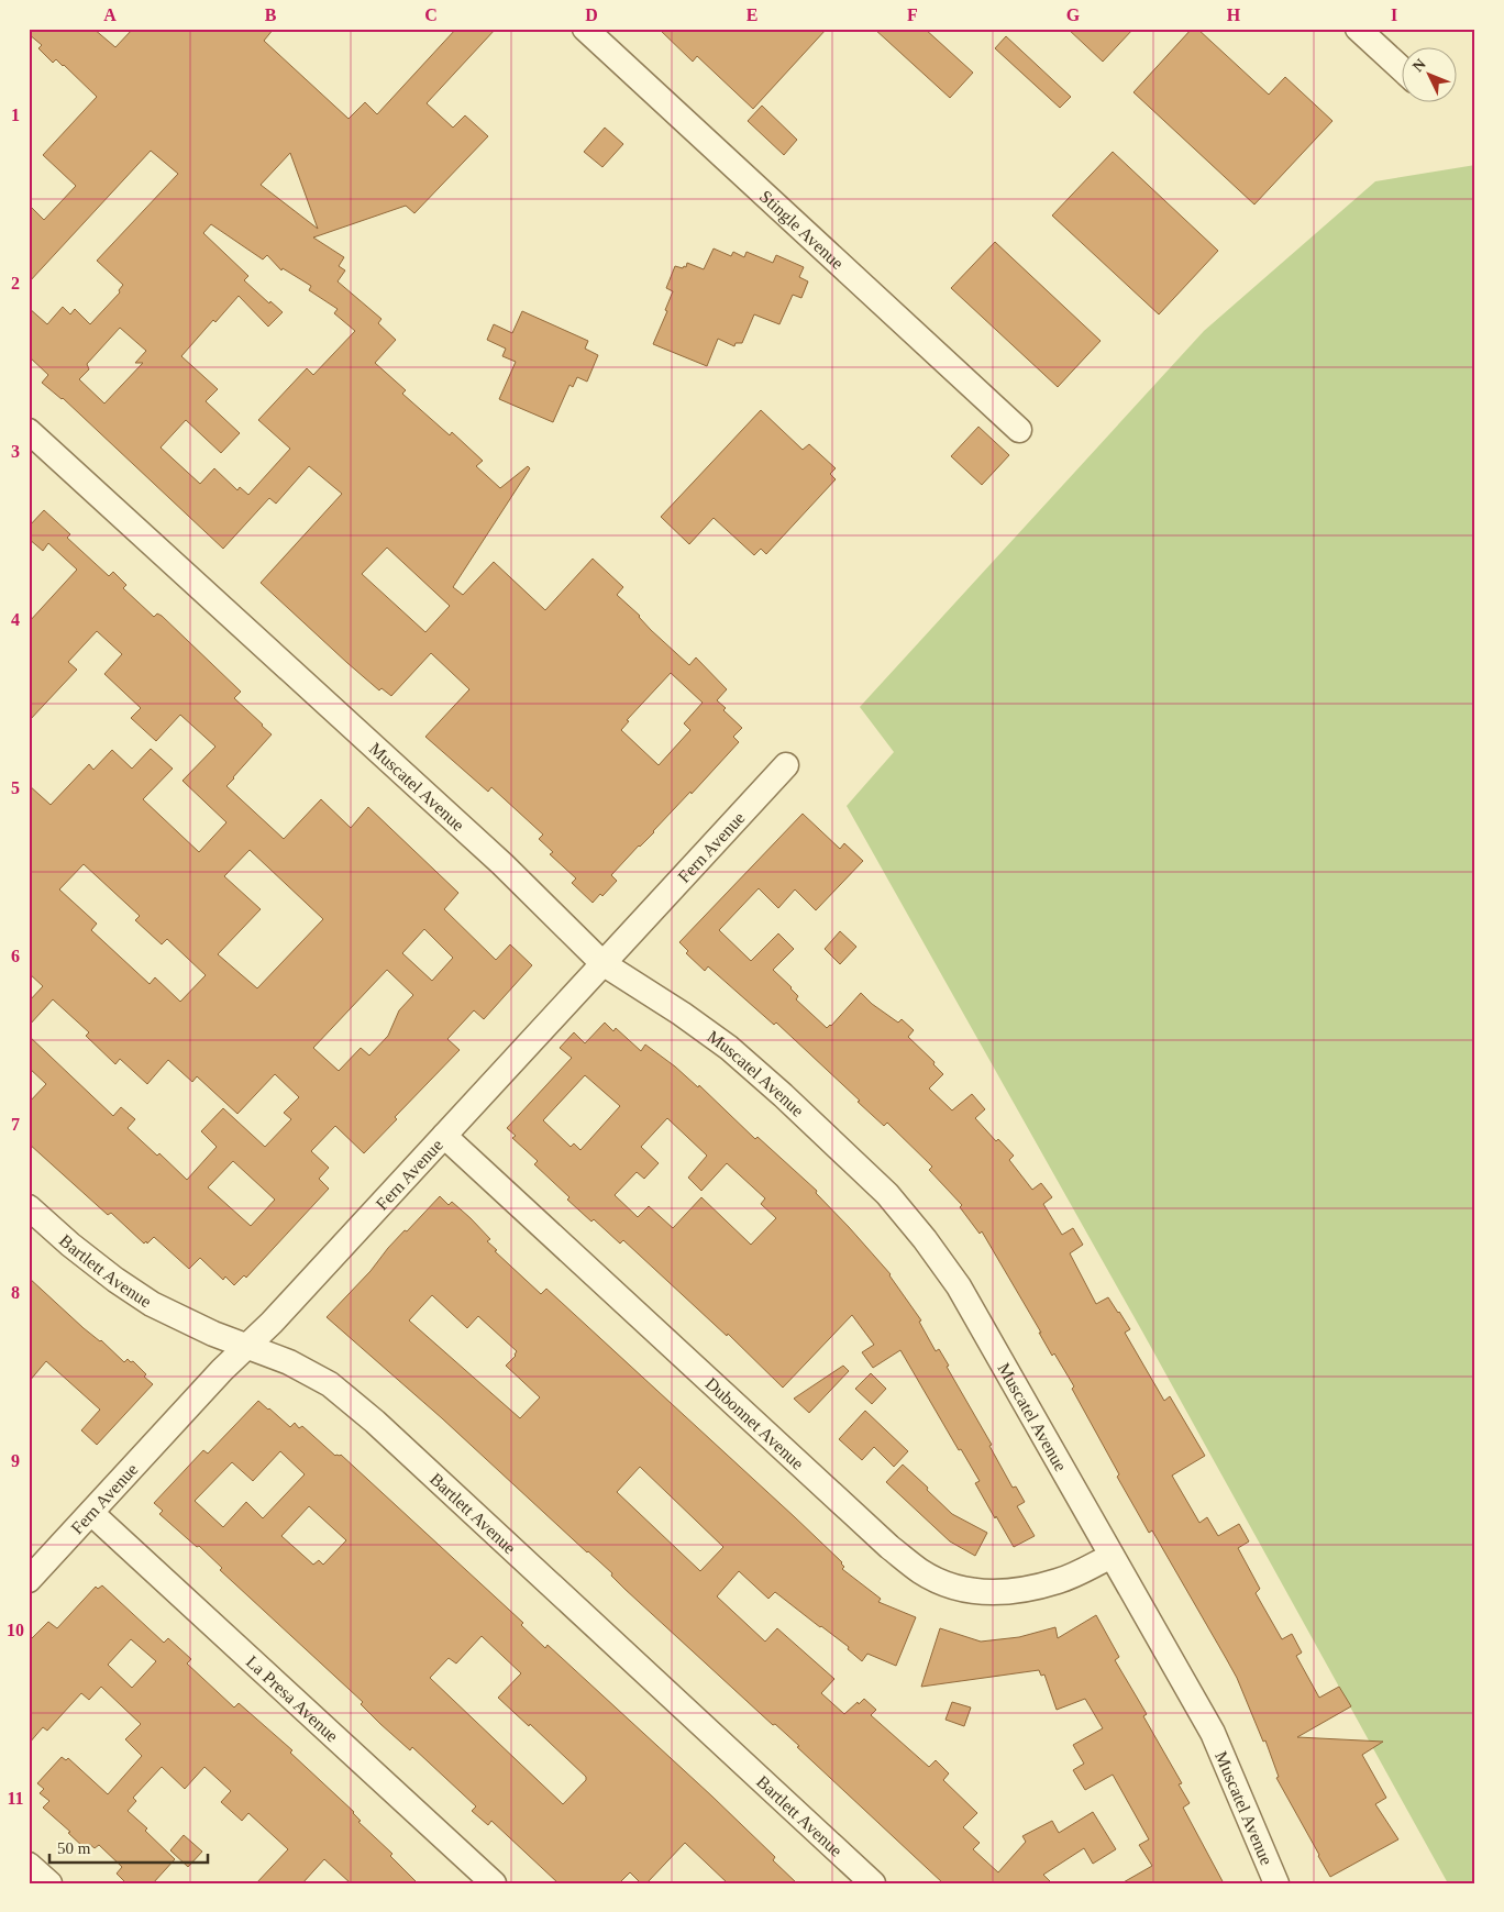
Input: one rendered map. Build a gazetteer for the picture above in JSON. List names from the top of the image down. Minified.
{"streets":{"street":["Stingle Avenue","Muscatel Avenue","Fern Avenue","Bartlett Avenue","Dubonnet Avenue","La Presa Avenue"]},"crossings":[["Muscatel Avenue","Fern Avenue"],["Muscatel Avenue","Dubonnet Avenue"],["Fern Avenue","Bartlett Avenue"],["Fern Avenue","Dubonnet Avenue"],["Fern Avenue","La Presa Avenue"]],"scale_bar":"50 m","north":"top left","grid":{"columns":["A","B","C","D","E","F","G","H","I"],"rows":["1","2","3","4","5","6","7","8","9","10","11"]}}
